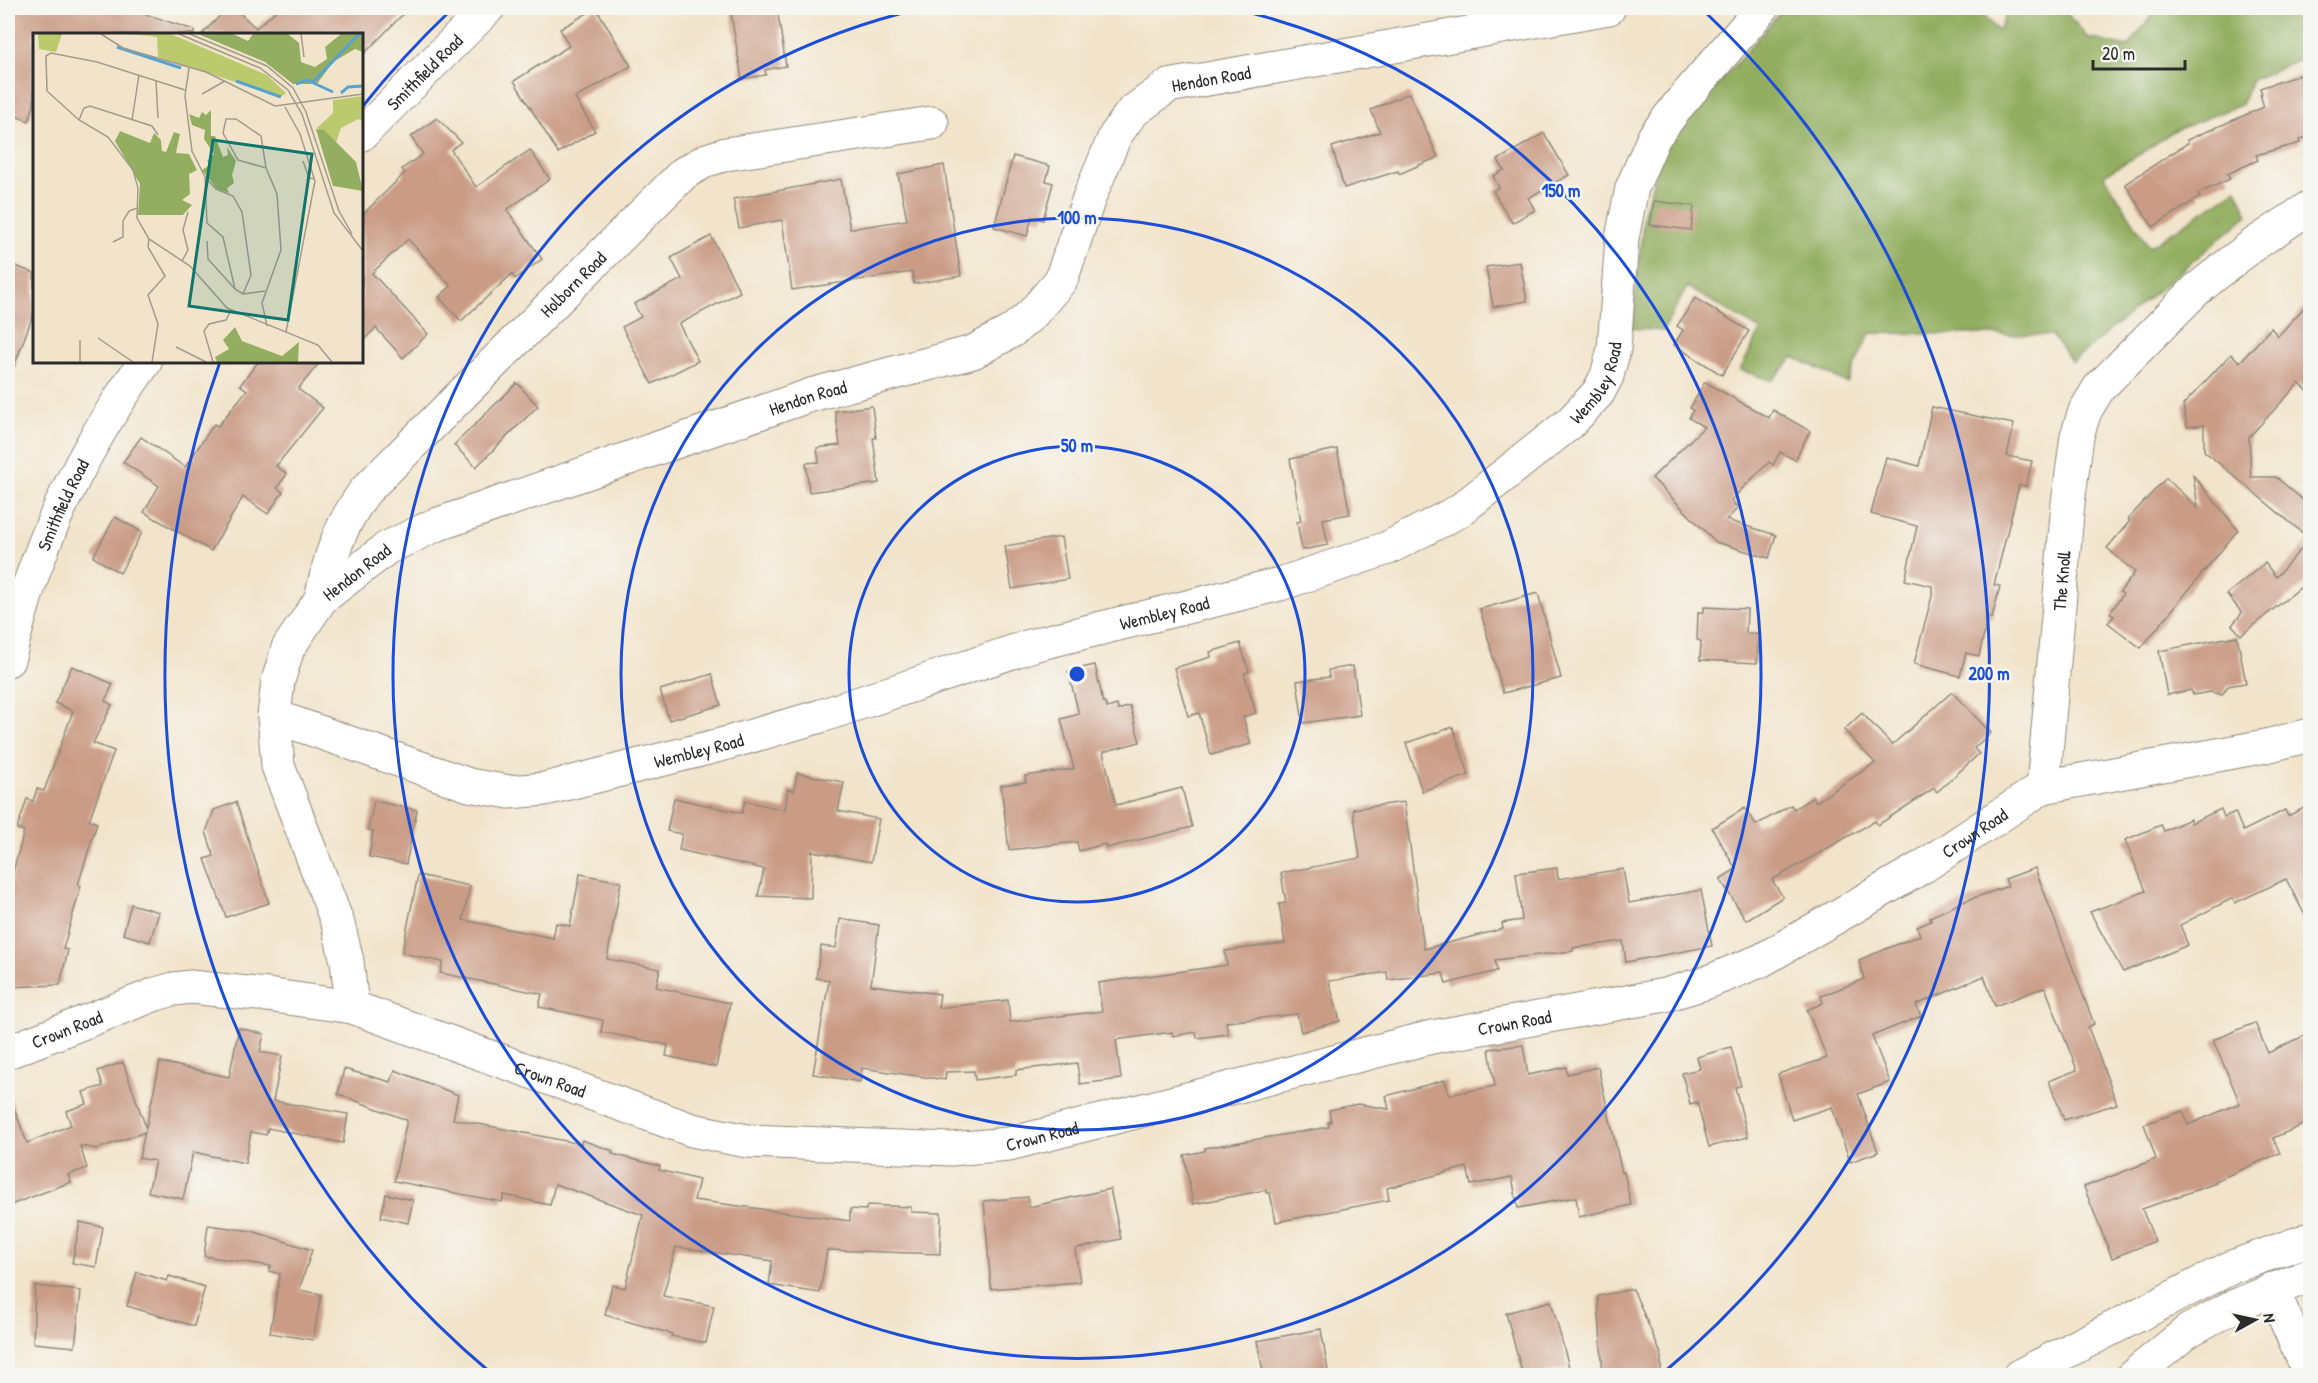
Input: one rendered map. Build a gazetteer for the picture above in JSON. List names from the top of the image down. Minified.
{"streets":{"street":["Smithfield Road","Hendon Road","Holborn Road","Wembley Road","The Knoll","Crown Road"]},"crossings":[["Hendon Road","Holborn Road"],["Hendon Road","Wembley Road"],["Hendon Road","Crown Road"],["The Knoll","Crown Road"]],"scale_bar":"20 m","north":"right","rings":["150 m","100 m","50 m","200 m"]}
